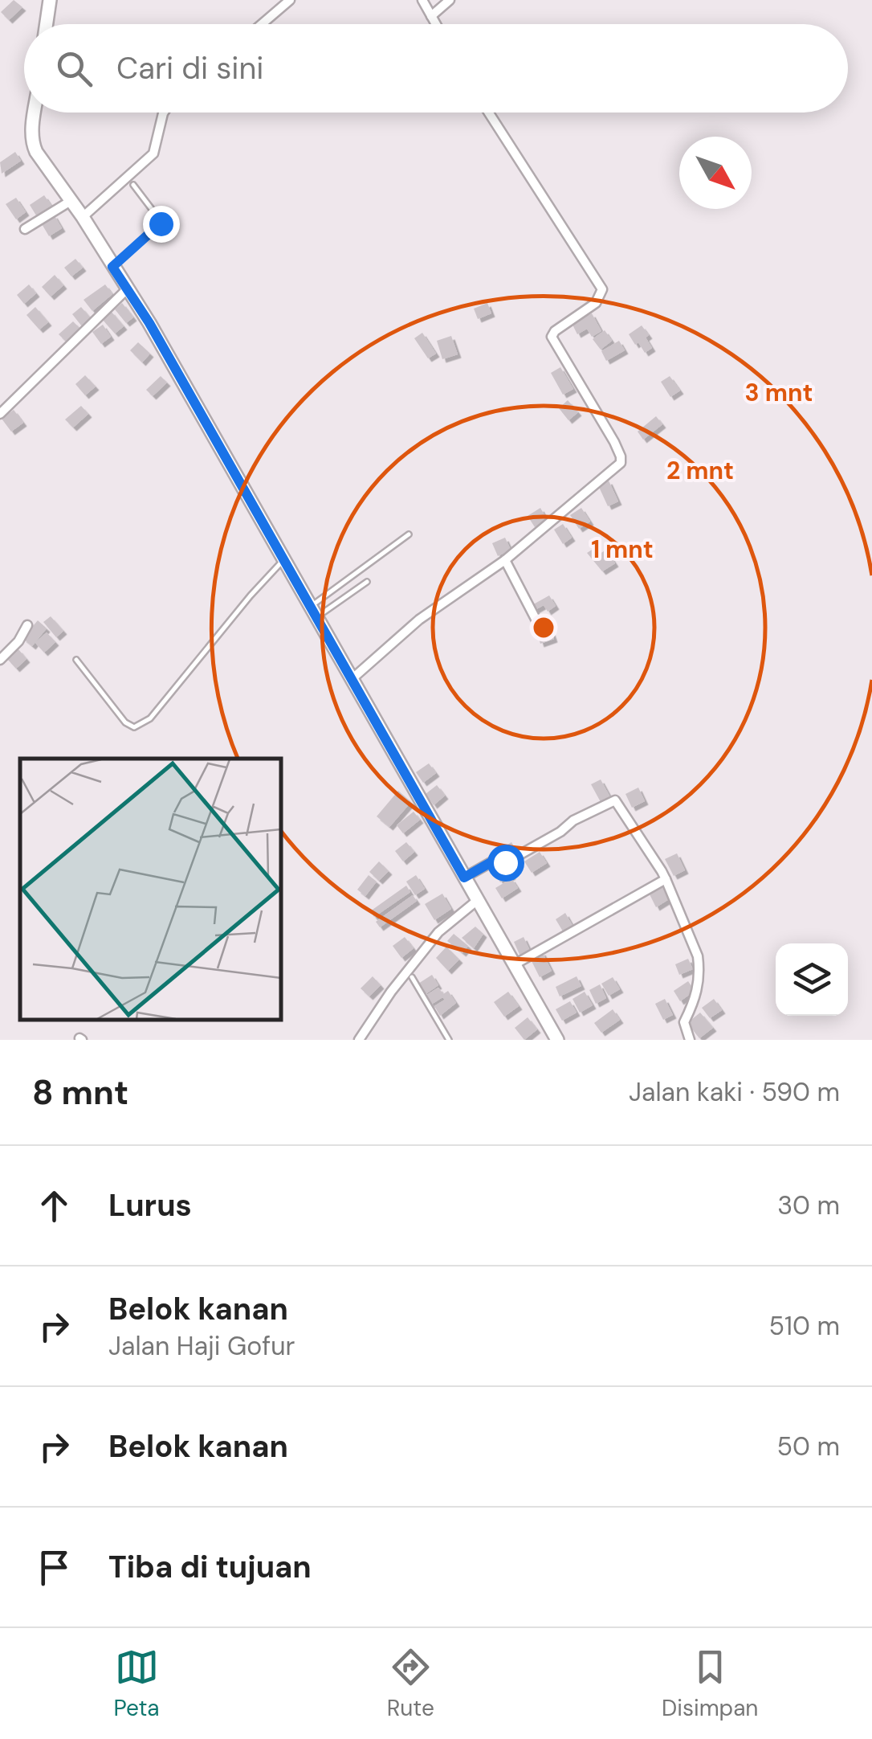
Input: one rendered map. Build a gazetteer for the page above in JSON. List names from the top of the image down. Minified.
{"north":"bottom right","page":{"search":"Cari di sini","heading":["8 mnt","Jalan kaki · 590 m"],"list":[["Lurus","30 m"],["Belok kanan","Jalan Haji Gofur","510 m"],["Belok kanan","50 m"],"Tiba di tujuan"],"nav":["Peta","Rute","Disimpan"]},"rings":["3 mnt","2 mnt","1 mnt"]}
